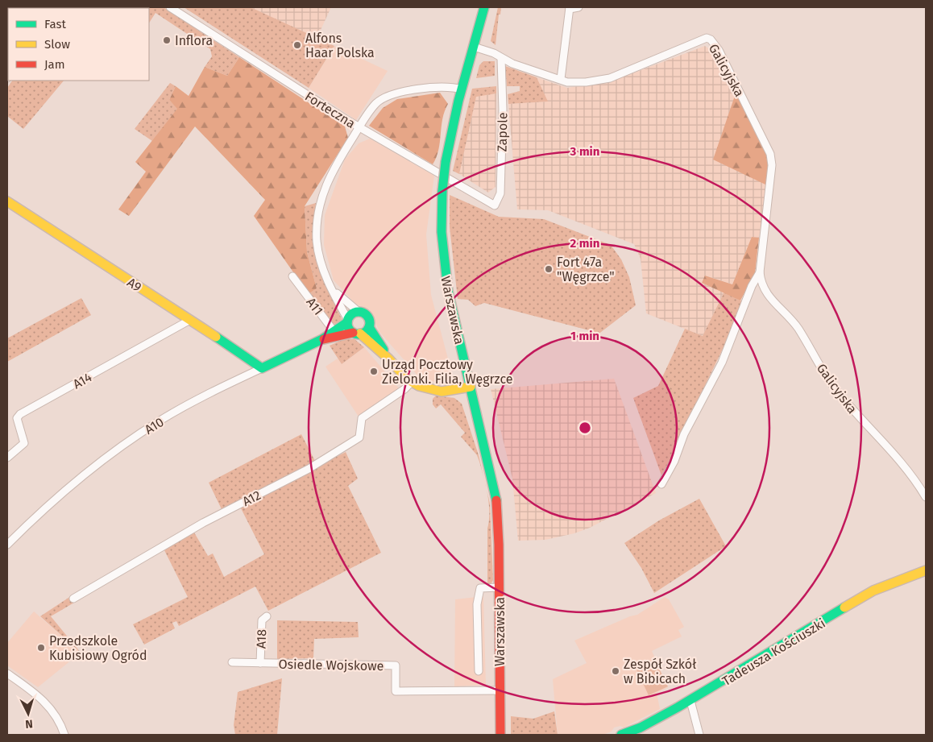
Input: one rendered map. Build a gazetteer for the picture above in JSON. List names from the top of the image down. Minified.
{"streets":{"street":["Galicyjska","Forteczna","Zapole","A9","A11","Warszawska","A14","A10","A12","A18","Tadeusza Kościuszki","Osiedle Wojskowe"]},"crossings":[["Galicyjska","Zapole"],["Galicyjska","Warszawska"],["Forteczna","Zapole"],["A9","A14"],["A9","A10"],["A11","A10"],["Warszawska","Osiedle Wojskowe"],["A18","Osiedle Wojskowe"]],"places":["Inflora","Alfons Haar Polska","Fort 47a \"Węgrzce\"","Urząd Pocztowy Zielonki. Filia, Węgrzce","Przedszkole Kubisiowy Ogród","Zespół Szkół w Bibicach"],"legend":["Fast","Slow","Jam"],"north":"bottom","rings":["3 min","2 min","1 min"]}
